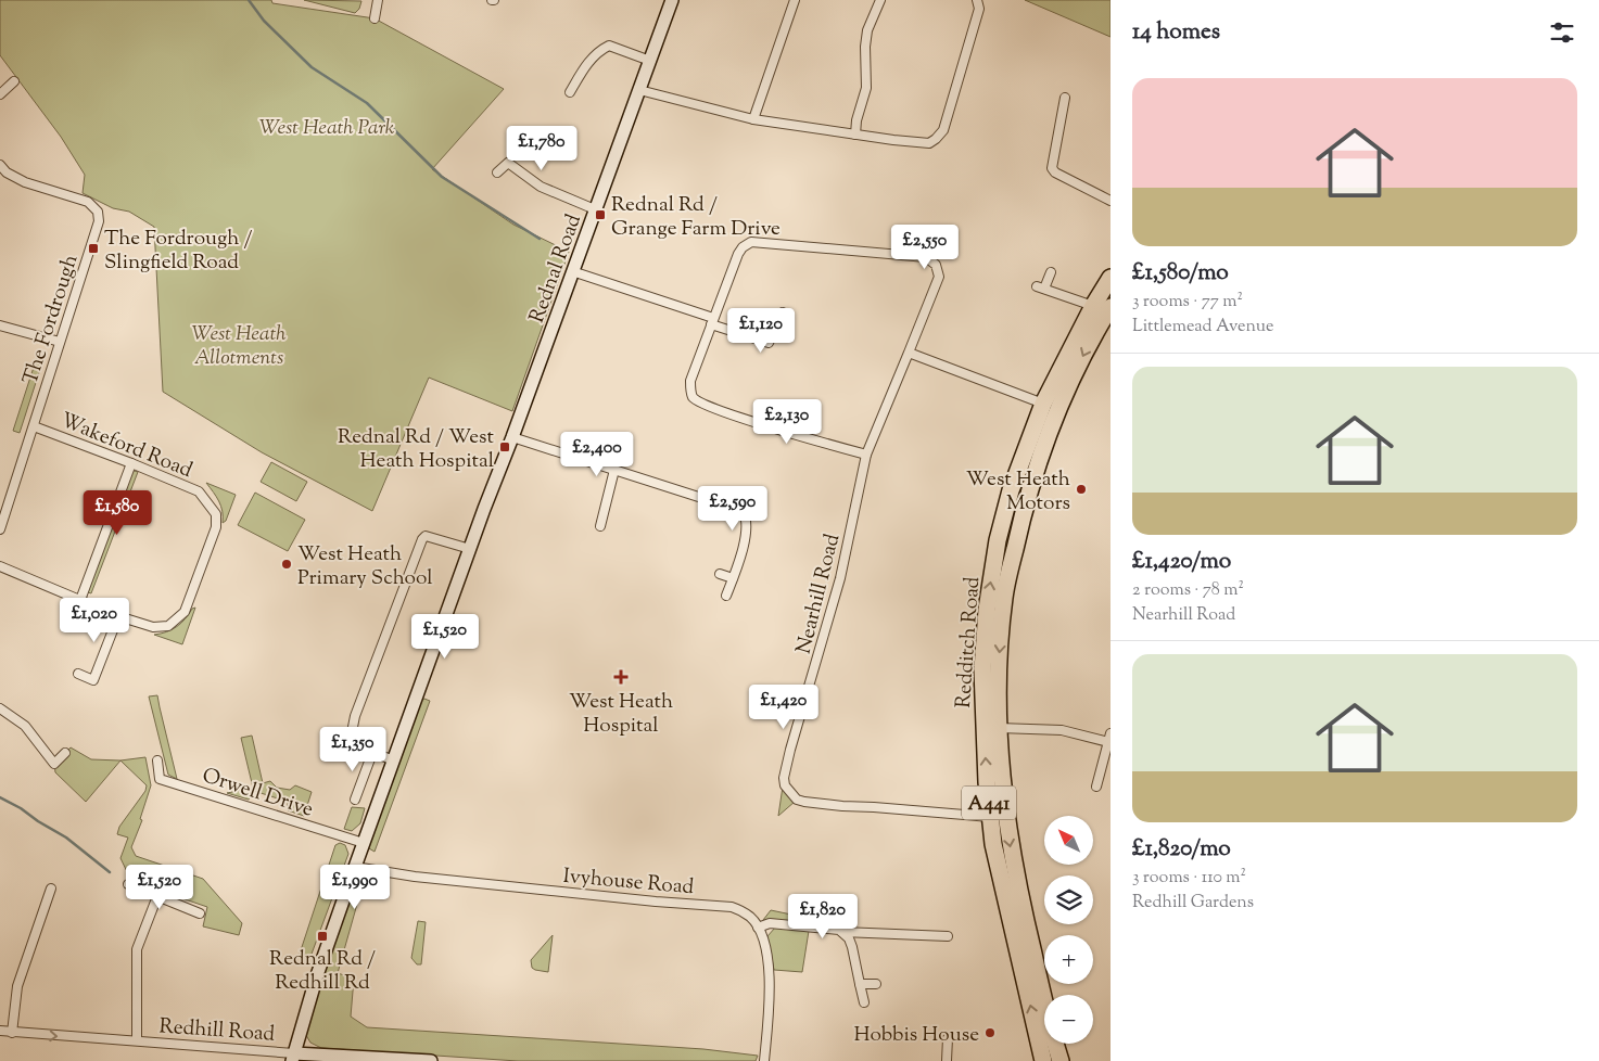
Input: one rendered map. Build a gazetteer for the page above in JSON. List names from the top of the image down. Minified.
{"streets":{"highway":["Redditch Road","A441"],"street":["Rednal Road","The Fordrough","Wakeford Road","Nearhill Road","Orwell Drive","Ivyhouse Road","Redhill Road"]},"crossings":[["Rednal Road","Orwell Drive"],["Rednal Road","Ivyhouse Road"],["Rednal Road","Redhill Road"],["The Fordrough","Wakeford Road"],["Nearhill Road","Redditch Road"]],"parks":["West Heath Park","West Heath Allotments"],"places":{"transit":["Rednal Rd / Grange Farm Drive","The Fordrough / Slingfield Road","Rednal Rd / West Heath Hospital","Rednal Rd / Redhill Rd"],"other":["West Heath Motors","West Heath Primary School","Hobbis House"],"health":["West Heath Hospital"]},"north":"top left","page":{"heading":"14 homes","list":[{"name":"£1,580/mo","note":"3 rooms · 77 m² · Littlemead Avenue"},{"name":"£1,420/mo","note":"2 rooms · 78 m² · Nearhill Road"},{"name":"£1,820/mo","note":"3 rooms · 110 m² · Redhill Gardens"}],"price":["£1,780","£2,550","£1,120","£2,130","£2,400","£2,590","£1,580","£1,020","£1,520","£1,420","£1,350","£1,520","£1,990","£1,820"],"map_buttons":["+","−"]}}
